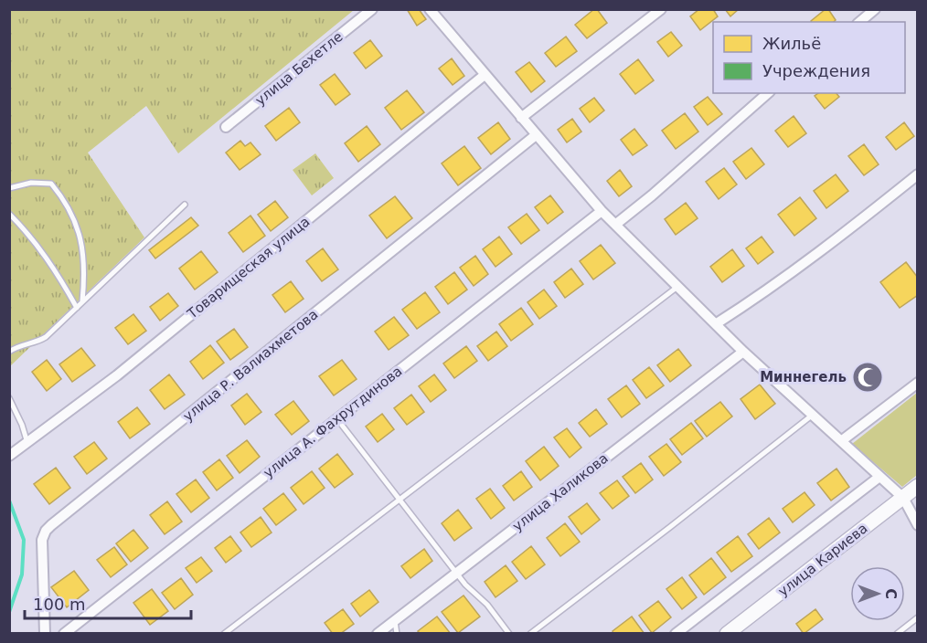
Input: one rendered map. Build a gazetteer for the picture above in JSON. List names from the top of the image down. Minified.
{"streets":{"main road":["улица Кариева"],"street":["улица Бехетле","Товарищеская улица","улица Р. Валиахметова","улица А. Фахрутдинова","улица Халикова"]},"places":{"mosque":["Миннегель"]},"legend":["Жильё","Учреждения"],"scale_bar":"100 m","north":"right"}
